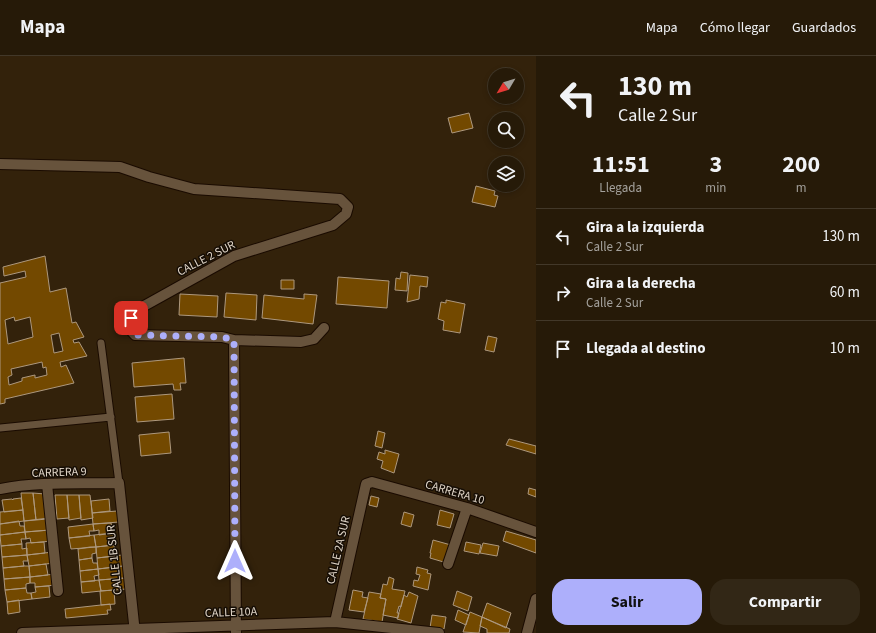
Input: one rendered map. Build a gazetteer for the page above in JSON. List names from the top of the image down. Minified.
{"streets":{"street":["CALLE 2 SUR","CARRERA 9","CARRERA 10","CALLE 2A SUR","CALLE 1B SUR","CALLE 10A"]},"crossings":[["CARRERA 9","CALLE 1B SUR"],["CARRERA 10","CALLE 2A SUR"],["CALLE 2A SUR","CALLE 10A"],["CALLE 1B SUR","CALLE 10A"]],"north":"bottom left","page":{"header":"Mapa","nav":["Mapa","Cómo llegar","Guardados"],"turn":["130 m","Calle 2 Sur"],"eta":["11:51","Llegada","3","min","200","m"],"list":[{"name":"Gira a la izquierda","note":"Calle 2 Sur","value":"130 m"},{"name":"Gira a la derecha","note":"Calle 2 Sur","value":"60 m"},{"name":"Llegada al destino","value":"10 m"}],"buttons":["Salir","Compartir"]}}
